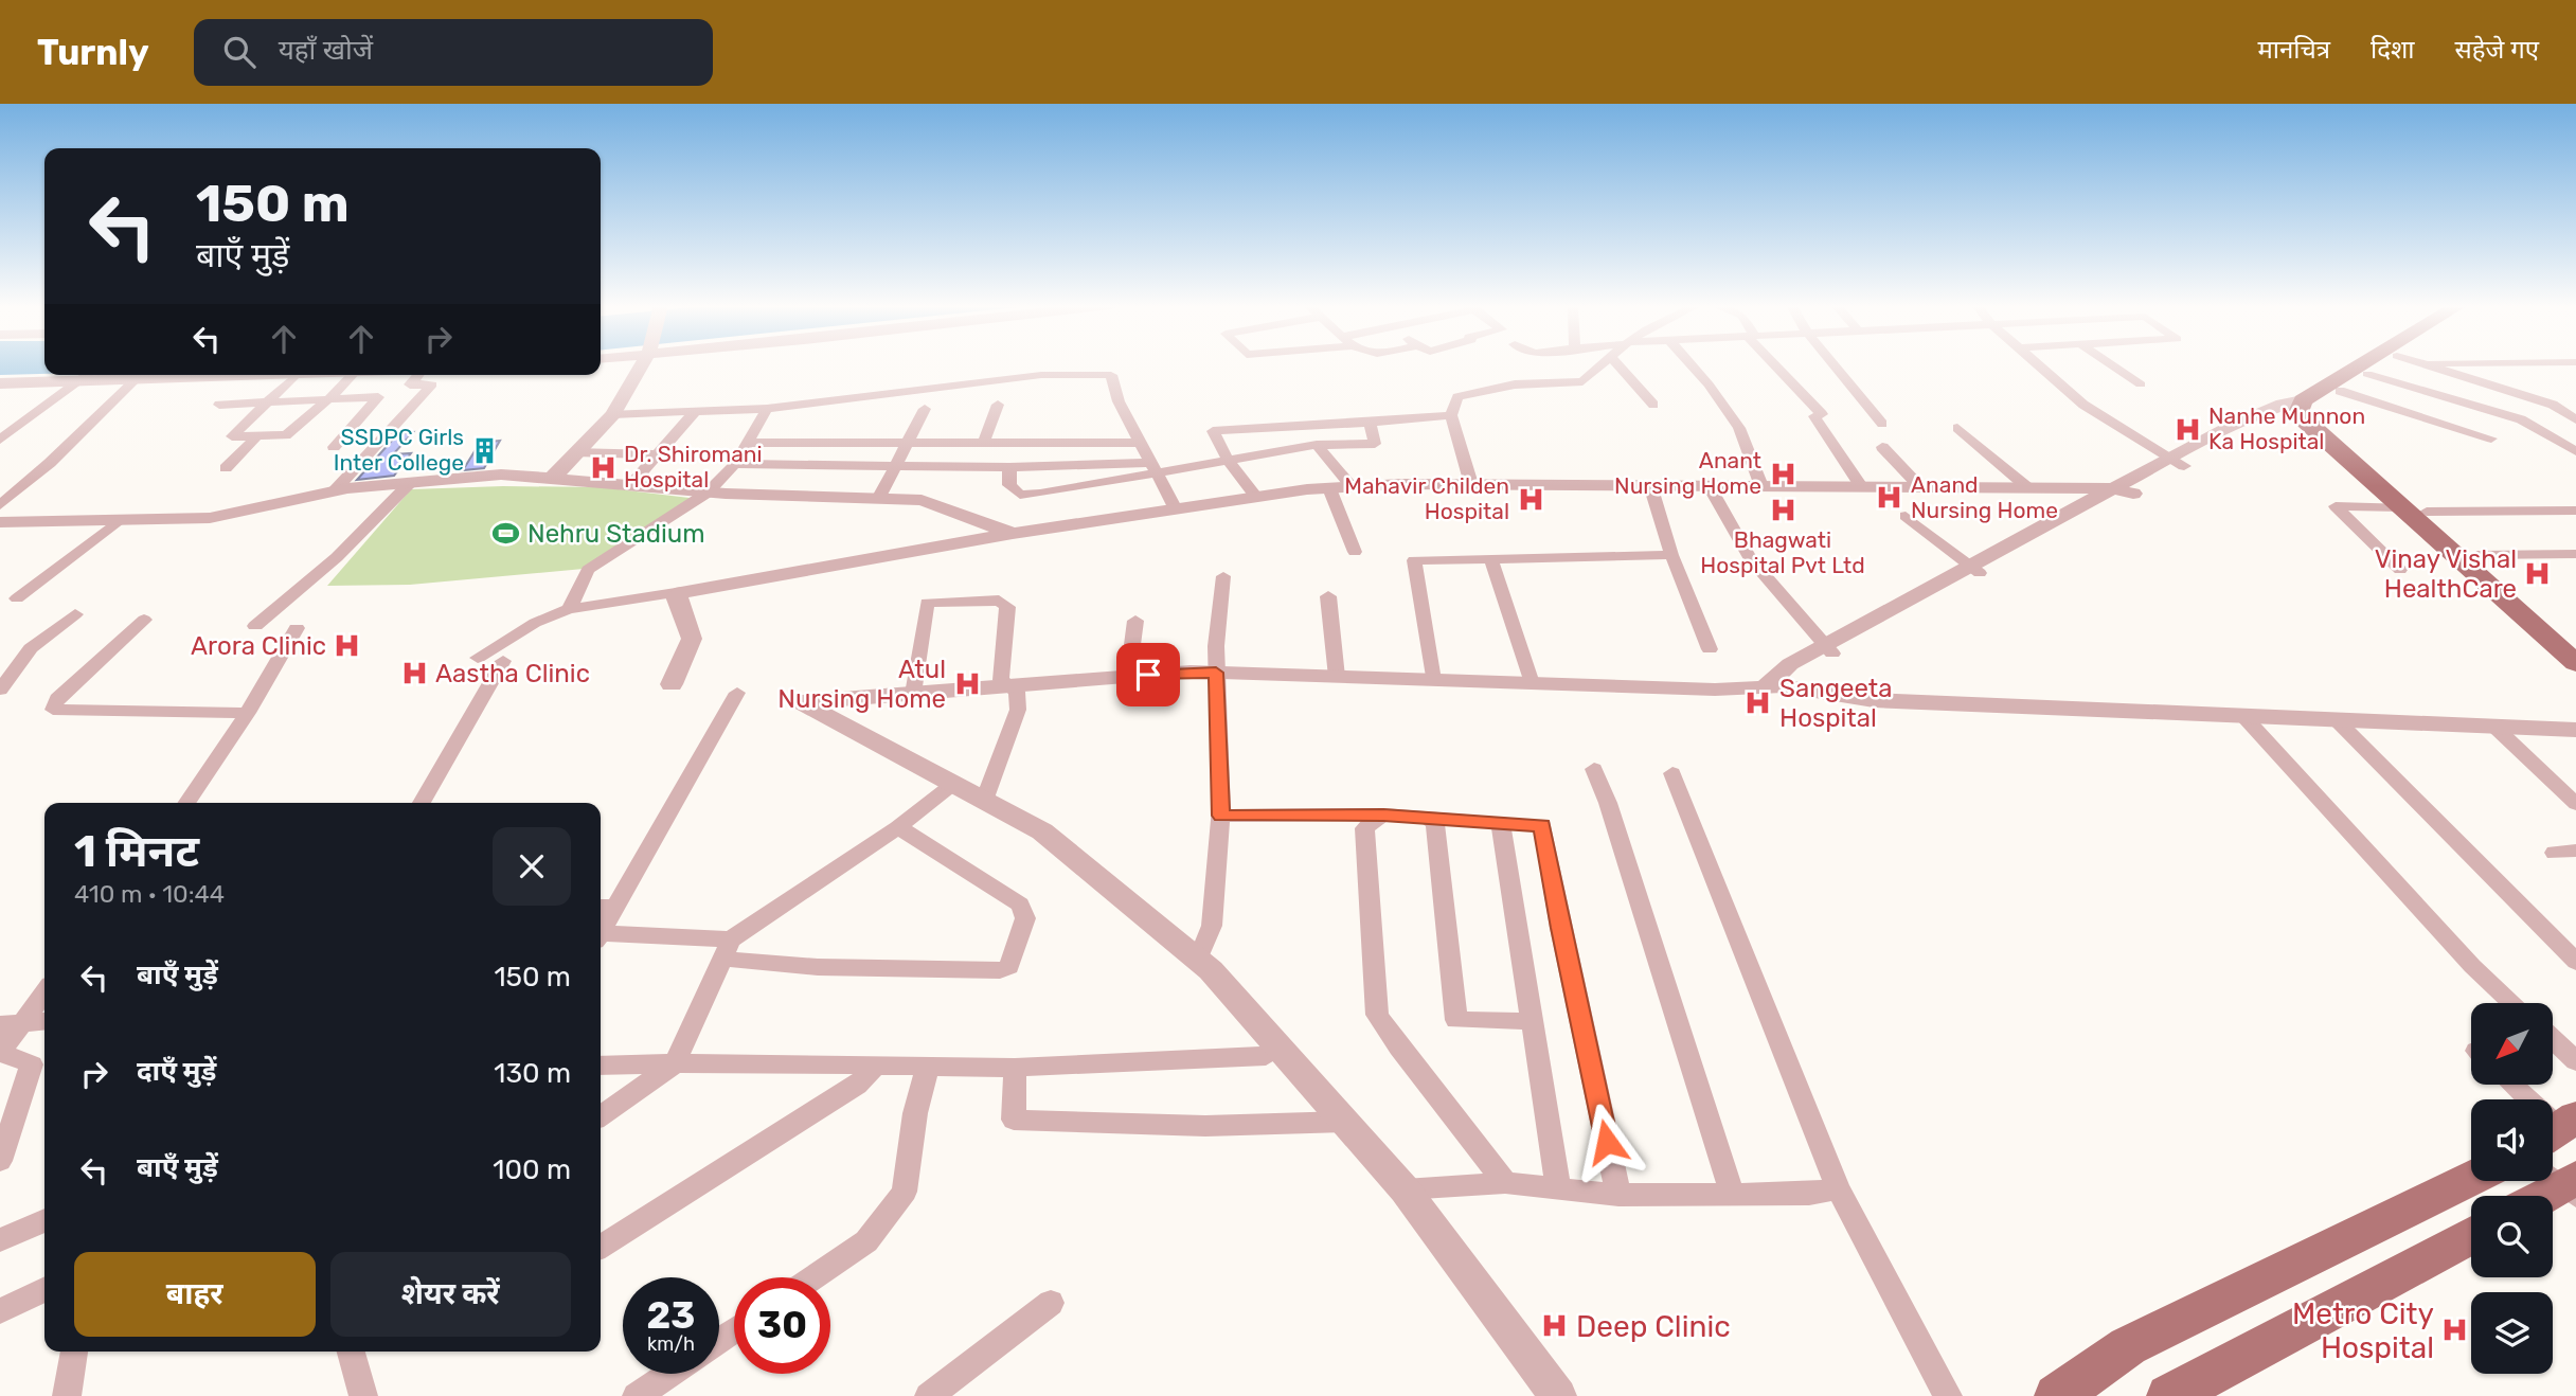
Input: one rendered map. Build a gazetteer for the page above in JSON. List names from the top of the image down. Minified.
{"places":{"hospital":["Nanhe Munnon Ka Hospital","Dr. Shiromani Hospital","Anant Nursing Home","Anand Nursing Home","Mahavir Childen Hospital","Bhagwati Hospital Pvt Ltd","Vinay Vishal HealthCare","Arora Clinic","Aastha Clinic","Atul Nursing Home","Sangeeta Hospital","Deep Clinic","Metro City Hospital"],"building":["SSDPC Girls Inter College"],"sports":["Nehru Stadium"]},"north":"bottom left","page":{"header":"Turnly","search":"यहाँ खोजें","nav":["मानचित्र","दिशा","सहेजे गए"],"turn":["150 m","बाएँ मुड़ें"],"heading":["1 मिनट","410 m · 10:44"],"list":[{"name":"बाएँ मुड़ें","value":"150 m"},{"name":"दाएँ मुड़ें","value":"130 m"},{"name":"बाएँ मुड़ें","value":"100 m"}],"buttons":["बाहर","शेयर करें"],"speed":"23 km/h","limit":"30"}}
